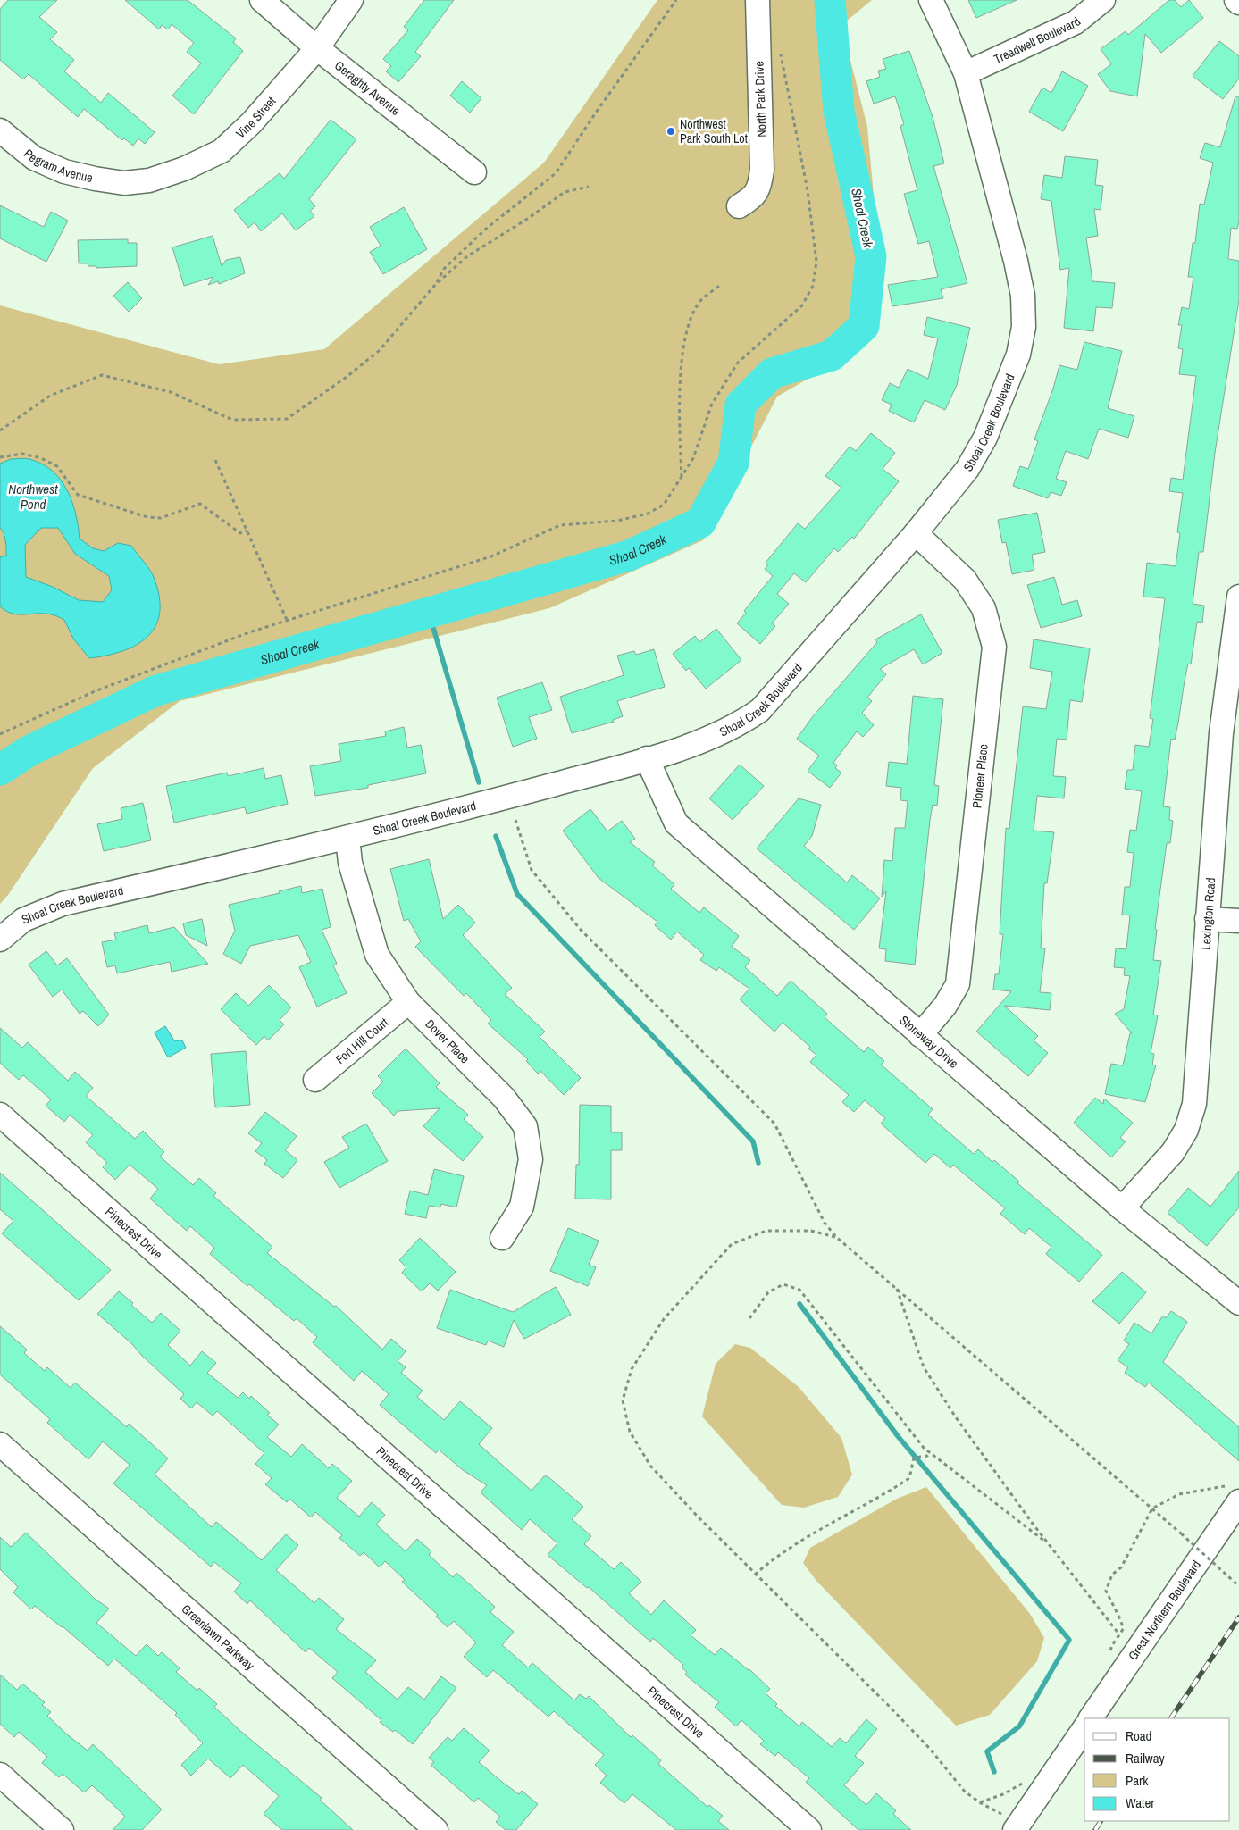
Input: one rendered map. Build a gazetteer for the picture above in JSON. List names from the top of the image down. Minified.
{"streets":{"street":["Treadwell Boulevard","Geraghty Avenue","North Park Drive","Vine Street","Pegram Avenue","Shoal Creek Boulevard","Pioneer Place","Lexington Road","Fort Hill Court","Dover Place","Stoneway Drive","Pinecrest Drive","Great Northern Boulevard","Greenlawn Parkway"]},"crossings":[["Treadwell Boulevard","Shoal Creek Boulevard"],["Geraghty Avenue","Vine Street"],["Vine Street","Pegram Avenue"],["Shoal Creek Boulevard","Pioneer Place"],["Shoal Creek Boulevard","Dover Place"],["Shoal Creek Boulevard","Stoneway Drive"],["Pioneer Place","Stoneway Drive"],["Lexington Road","Stoneway Drive"],["Fort Hill Court","Dover Place"]],"water":["Shoal Creek","Northwest Pond"],"places":["Northwest Park South Lot"],"legend":["Road","Railway","Park","Water"]}
